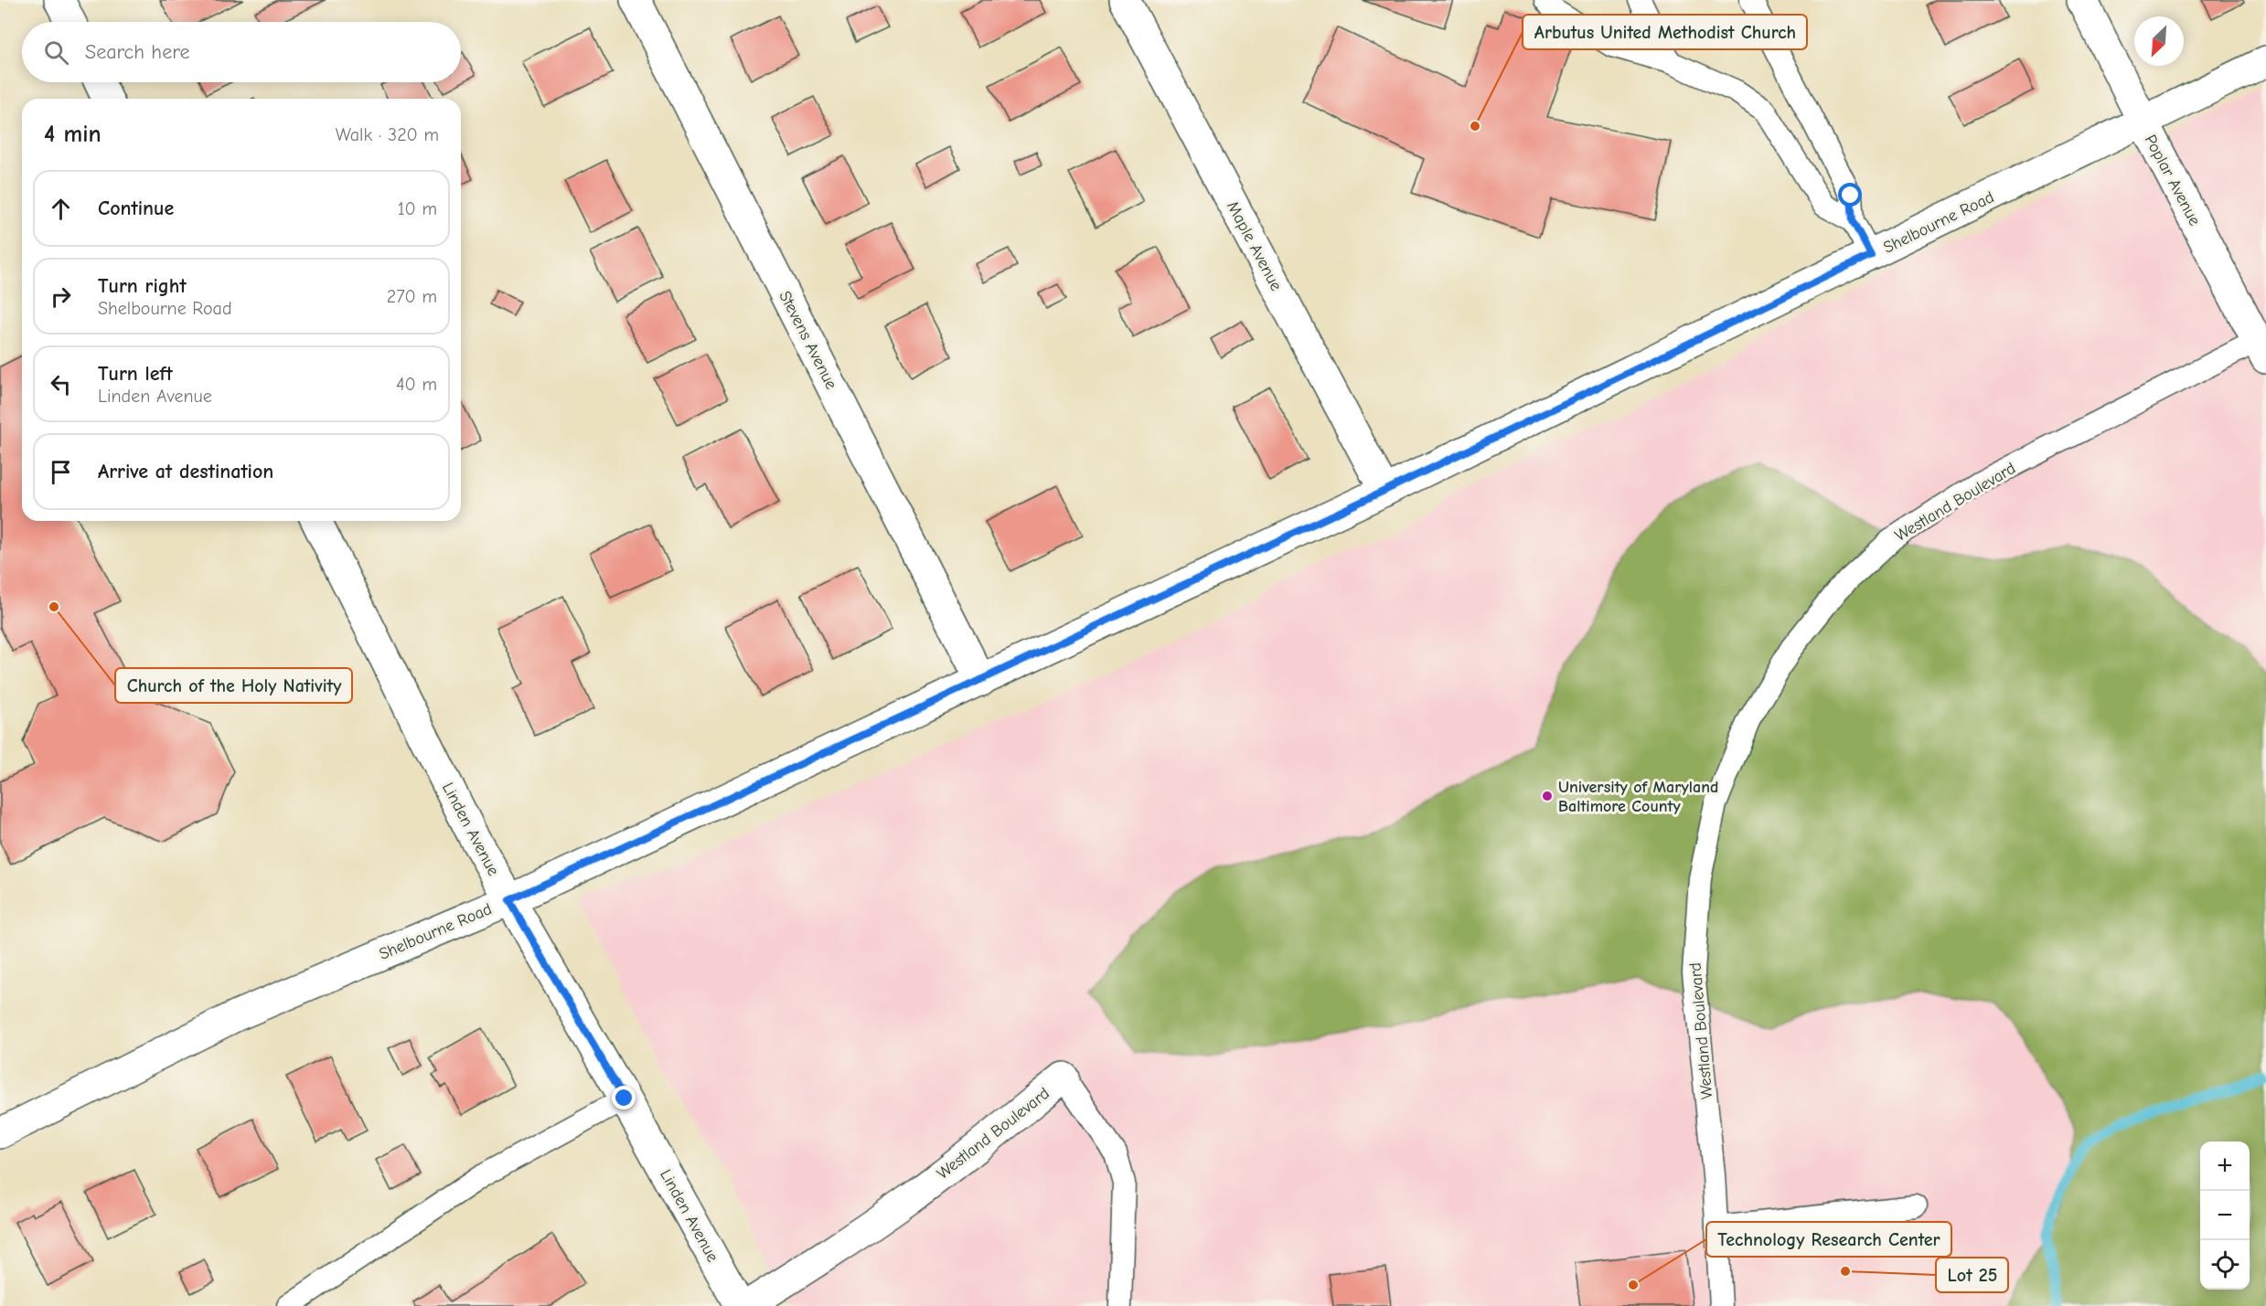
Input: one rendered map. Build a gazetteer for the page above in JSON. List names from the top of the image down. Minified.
{"streets":{"street":["Poplar Avenue","Shelbourne Road","Maple Avenue","Stevens Avenue","Westland Boulevard","Linden Avenue"]},"crossings":[["Poplar Avenue","Shelbourne Road"],["Poplar Avenue","Westland Boulevard"],["Shelbourne Road","Maple Avenue"],["Shelbourne Road","Stevens Avenue"],["Shelbourne Road","Linden Avenue"]],"places":["Arbutus United Methodist Church","Church of the Holy Nativity","University of Maryland Baltimore County","Lot 25","Technology Research Center"],"north":"bottom left","page":{"search":"Search here","heading":["4 min","Walk · 320 m"],"list":[["Continue","10 m"],["Turn right","Shelbourne Road","270 m"],["Turn left","Linden Avenue","40 m"],"Arrive at destination"],"map_buttons":["+","−"]}}
